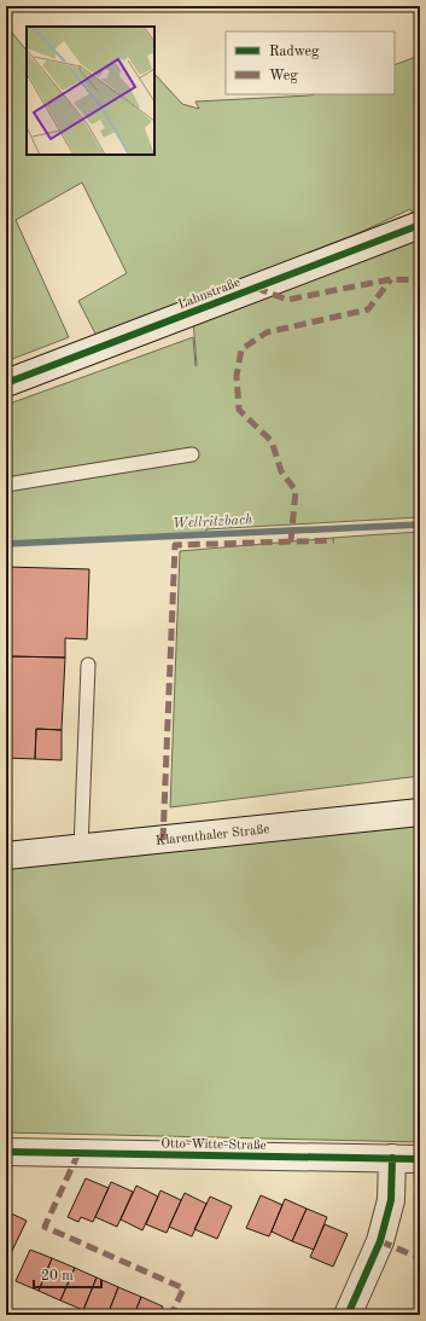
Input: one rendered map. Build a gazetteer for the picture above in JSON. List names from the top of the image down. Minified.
{"streets":{"street":["Lahnstraße","Klarenthaler Straße","Otto-Witte-Straße"]},"water":["Wellritzbach"],"legend":["Radweg","Weg"],"scale_bar":"20 m"}
